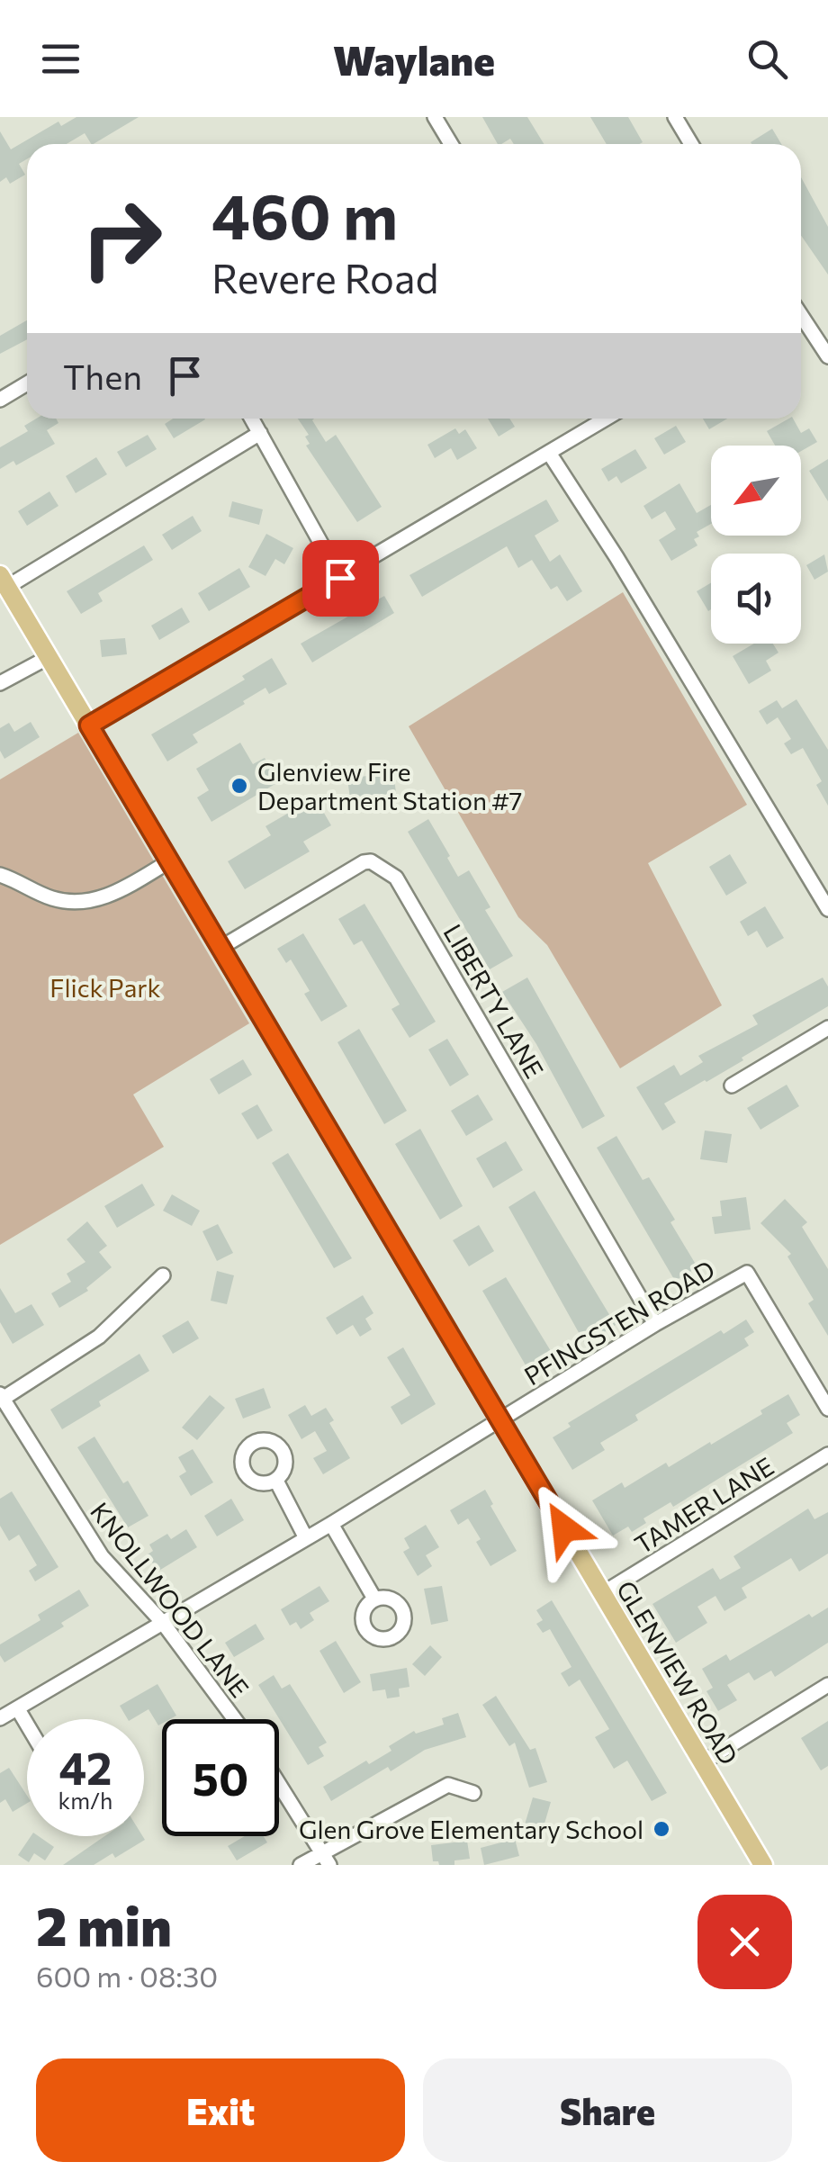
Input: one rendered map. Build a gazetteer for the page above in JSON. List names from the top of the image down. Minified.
{"streets":{"main road":["GLENVIEW ROAD"],"street":["LIBERTY LANE","PFINGSTEN ROAD","TAMER LANE","KNOLLWOOD LANE"]},"crossings":[["LIBERTY LANE","PFINGSTEN ROAD"],["LIBERTY LANE","GLENVIEW ROAD"],["PFINGSTEN ROAD","KNOLLWOOD LANE"],["PFINGSTEN ROAD","GLENVIEW ROAD"],["TAMER LANE","GLENVIEW ROAD"]],"parks":["Flick Park"],"places":["Glenview Fire Department Station #7","Glen Grove Elementary School"],"north":"bottom left","page":{"header":"Waylane","turn":["460 m","Revere Road"],"then":"Then","speed":"42 km/h","limit":"50","heading":["2 min","600 m · 08:30"],"buttons":["Exit","Share"]}}
